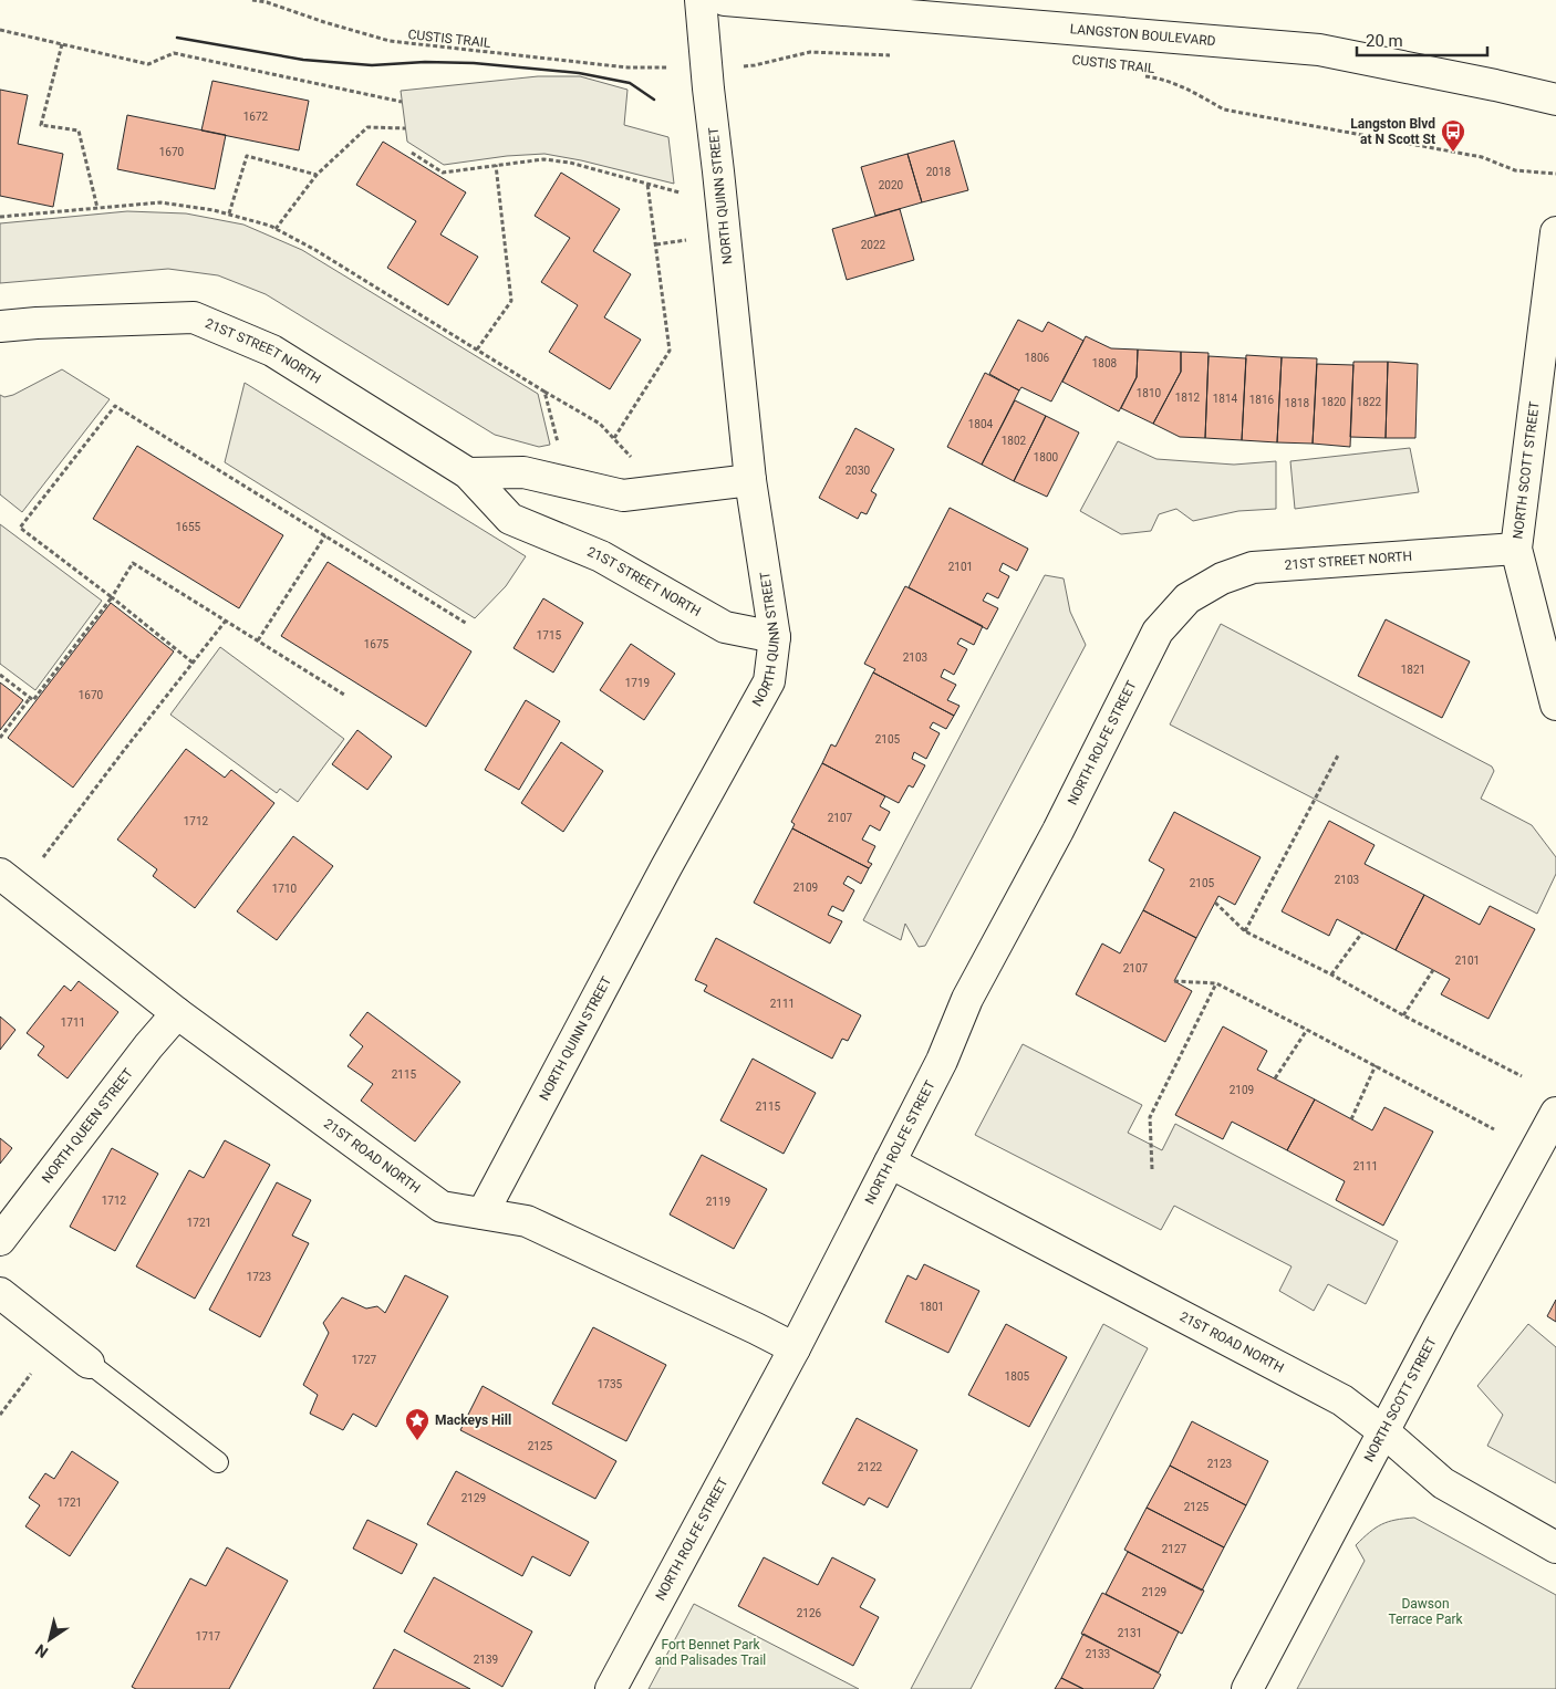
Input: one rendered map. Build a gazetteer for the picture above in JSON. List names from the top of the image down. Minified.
{"streets":{"street":["LANGSTON BOULEVARD","NORTH QUINN STREET","21ST STREET NORTH","NORTH SCOTT STREET","NORTH ROLFE STREET","NORTH QUEEN STREET","21ST ROAD NORTH"],"path":["CUSTIS TRAIL"]},"crossings":[["NORTH QUINN STREET","21ST STREET NORTH"],["NORTH QUINN STREET","21ST ROAD NORTH"],["21ST STREET NORTH","NORTH SCOTT STREET"],["21ST STREET NORTH","NORTH ROLFE STREET"],["NORTH SCOTT STREET","21ST ROAD NORTH"],["NORTH ROLFE STREET","21ST ROAD NORTH"],["NORTH QUEEN STREET","21ST ROAD NORTH"]],"parks":["Dawson Terrace Park","Fort Bennet Park and Palisades Trail"],"places":{"bus stop":["Langston Blvd at N Scott St"],"place":["Mackeys Hill"]},"house_numbers":["1672","1670","2018","2020","2022","1806","1808","1810","1812","1814","1816","1820","1822","1818","1804","1802","1800","2030","1655","2101","1715","1675","2103","1821","1719","1670","2105","2107","1712","2103","2105","2109","1710","2101","2107","2111","1711","2115","2109","2115","2111","1712","2119","1721","1723","1801","1727","1805","1735","2125","2123","2122","2129","1721","2125","2127","2129","2126","2131","1717","2133","2139"],"scale_bar":"20 m","north":"bottom left"}
